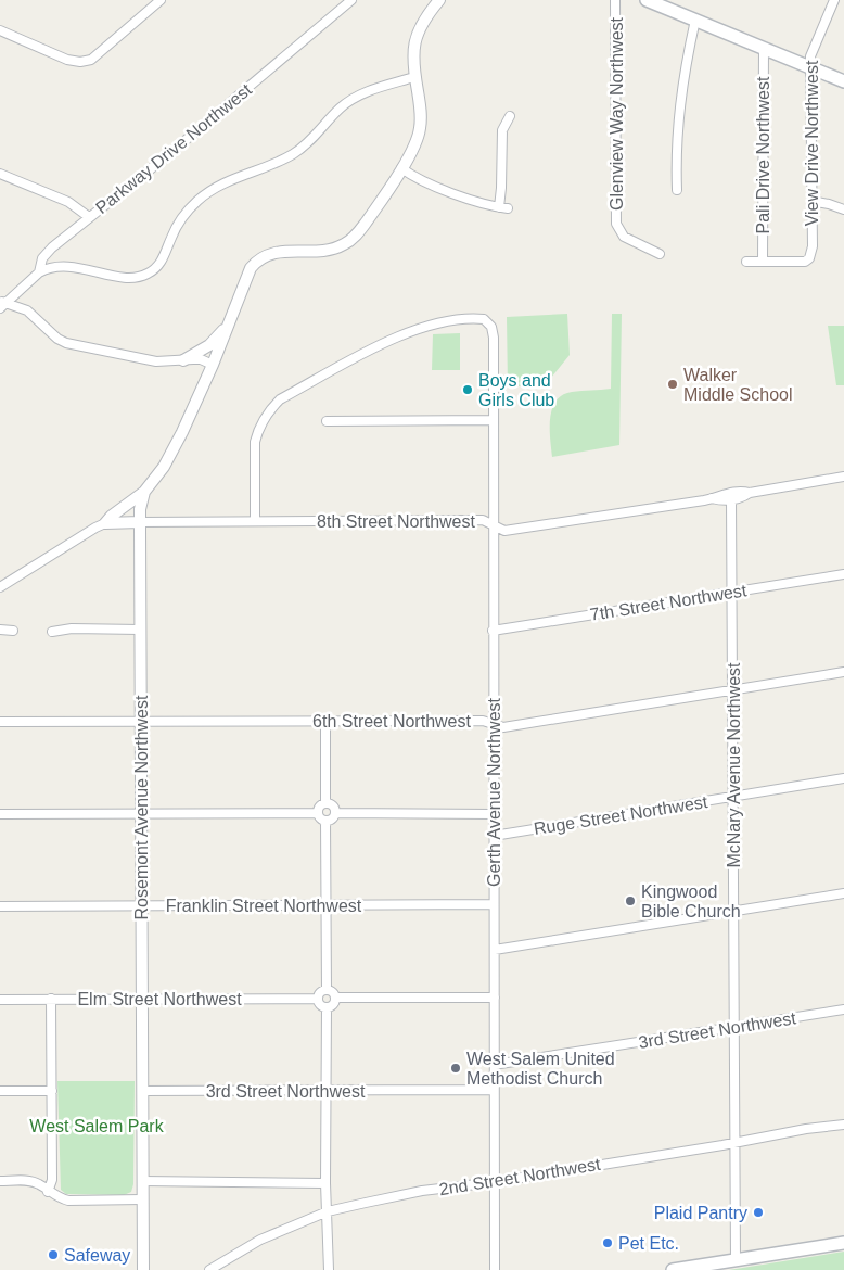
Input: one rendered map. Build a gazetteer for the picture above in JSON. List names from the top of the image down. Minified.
{"streets":{"street":["Glenview Way Northwest","View Drive Northwest","Parkway Drive Northwest","Pali Drive Northwest","8th Street Northwest","7th Street Northwest","6th Street Northwest","McNary Avenue Northwest","Gerth Avenue Northwest","Rosemont Avenue Northwest","Ruge Street Northwest","Franklin Street Northwest","Elm Street Northwest","3rd Street Northwest","2nd Street Northwest"]},"crossings":[["View Drive Northwest","Pali Drive Northwest"],["8th Street Northwest","McNary Avenue Northwest"],["8th Street Northwest","Gerth Avenue Northwest"],["8th Street Northwest","Rosemont Avenue Northwest"],["7th Street Northwest","McNary Avenue Northwest"],["7th Street Northwest","Gerth Avenue Northwest"],["6th Street Northwest","McNary Avenue Northwest"],["6th Street Northwest","Gerth Avenue Northwest"],["6th Street Northwest","Rosemont Avenue Northwest"],["McNary Avenue Northwest","Ruge Street Northwest"],["McNary Avenue Northwest","3rd Street Northwest"],["McNary Avenue Northwest","2nd Street Northwest"],["Gerth Avenue Northwest","Ruge Street Northwest"],["Gerth Avenue Northwest","Franklin Street Northwest"],["Gerth Avenue Northwest","3rd Street Northwest"],["Gerth Avenue Northwest","2nd Street Northwest"],["Rosemont Avenue Northwest","Franklin Street Northwest"],["Rosemont Avenue Northwest","Elm Street Northwest"],["Rosemont Avenue Northwest","3rd Street Northwest"]],"parks":["West Salem Park"],"places":["Walker Middle School","Boys and Girls Club","Kingwood Bible Church","West Salem United Methodist Church","Plaid Pantry","Pet Etc.","Safeway"]}
